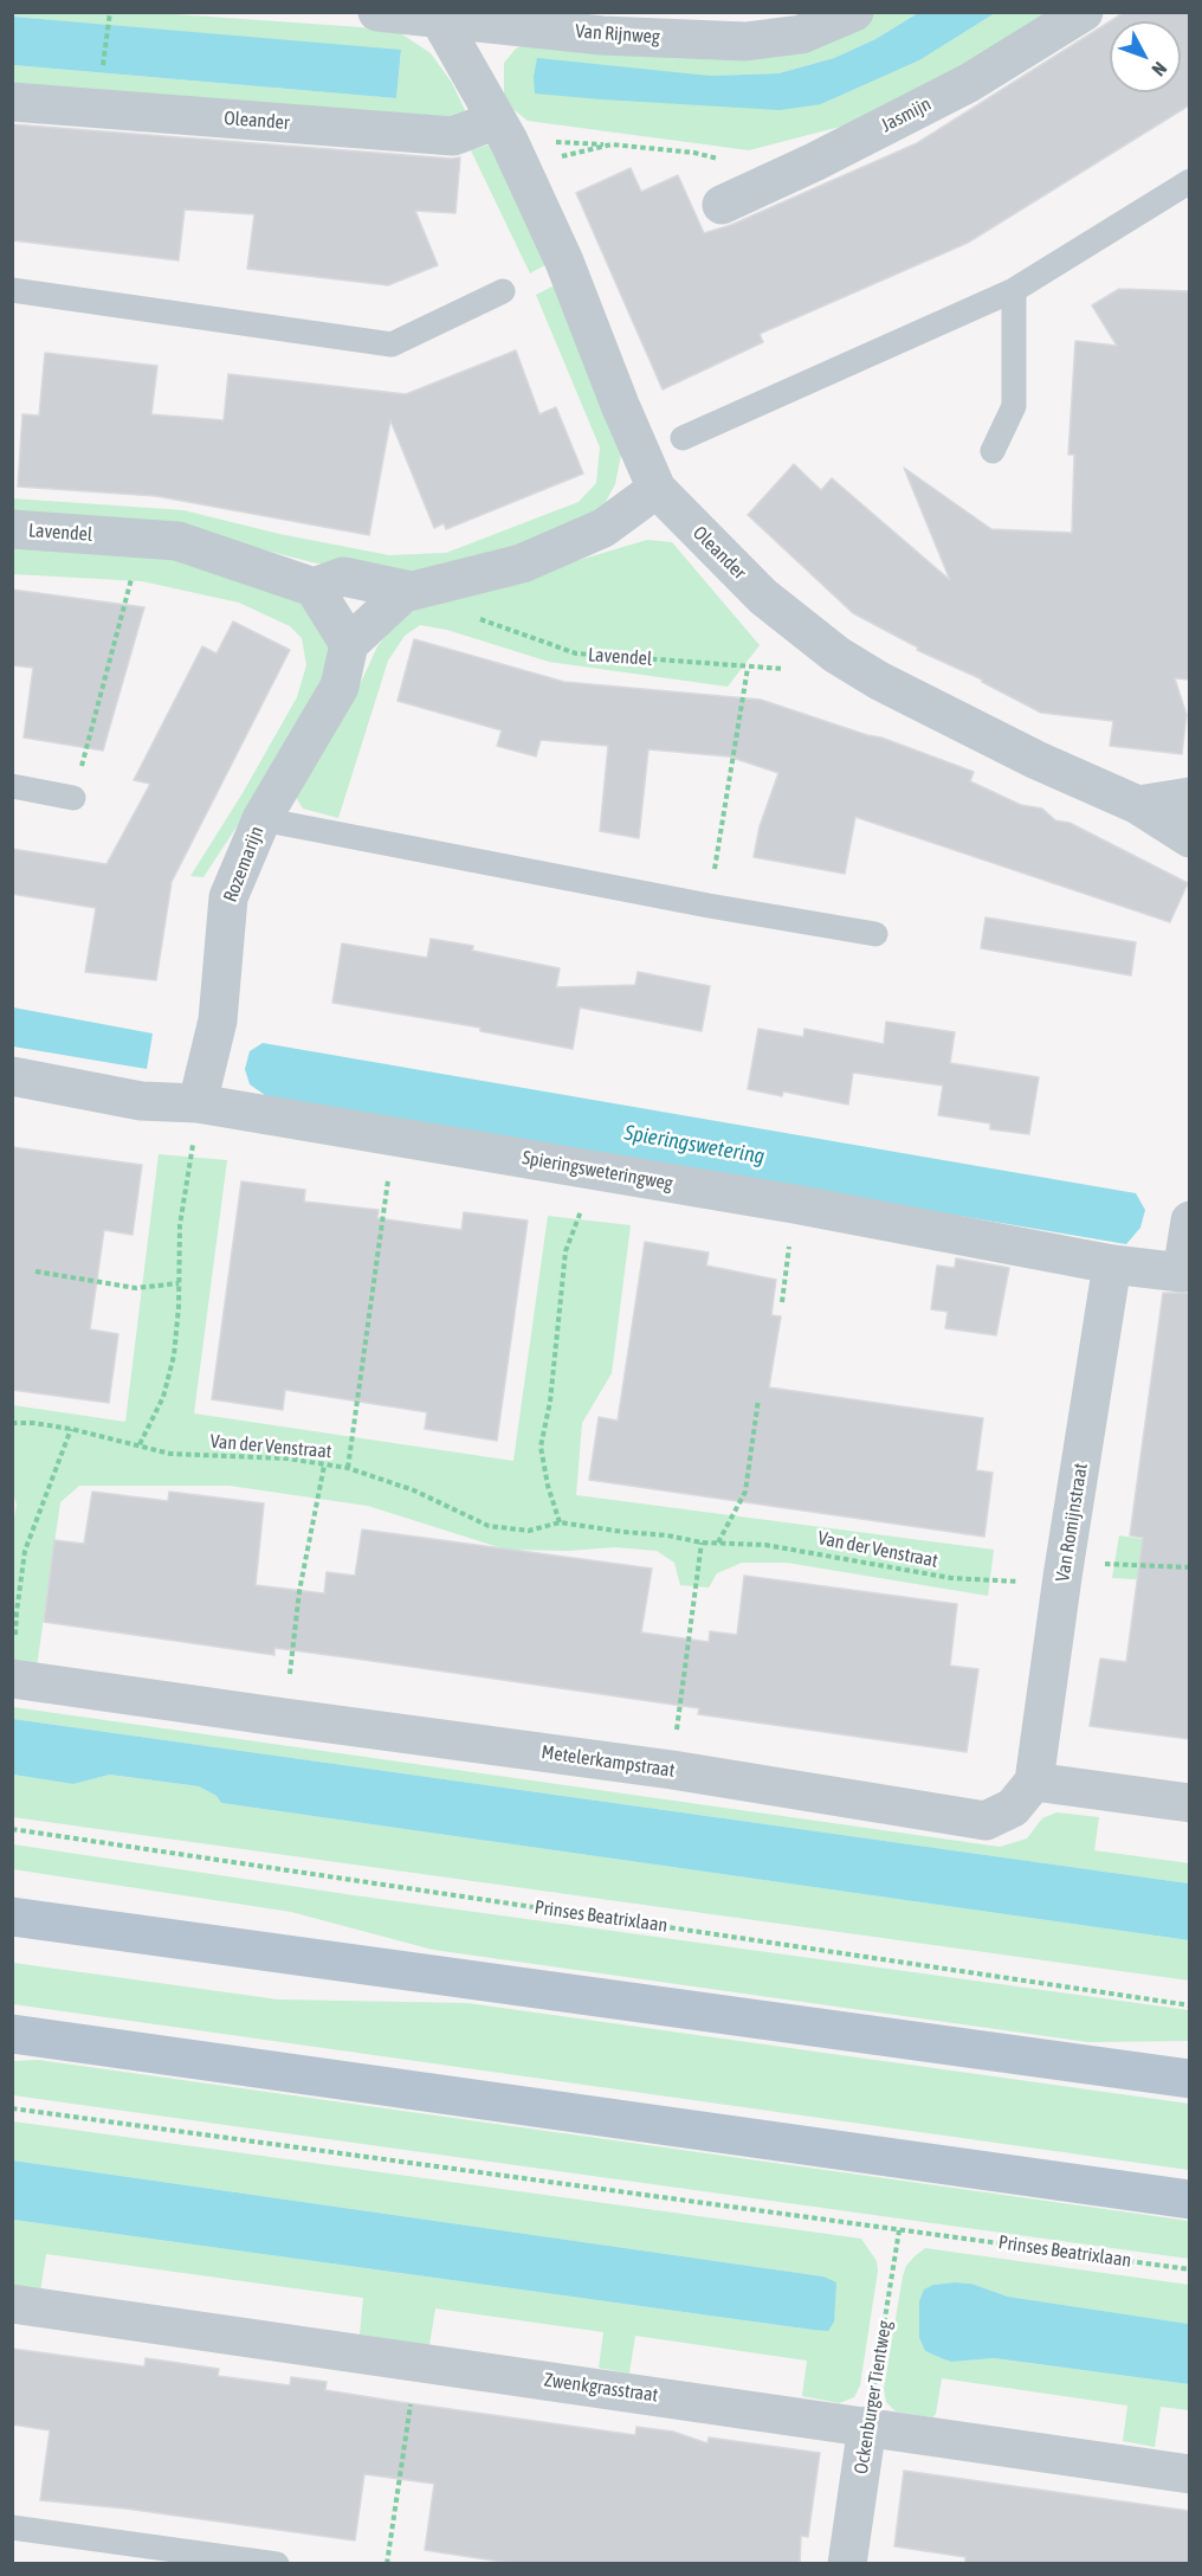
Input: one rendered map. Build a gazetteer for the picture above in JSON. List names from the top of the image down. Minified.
{"streets":{"street":["Van Rijnweg","Jasmijn","Oleander","Lavendel","Rozemarijn","Spieringsweteringweg","Van Romijnstraat","Metelerkampstraat","Zwenkgrasstraat","Ockenburger Tientweg"],"path":["Van der Venstraat","Prinses Beatrixlaan"]},"crossings":[["Van Rijnweg","Oleander"],["Oleander","Lavendel"],["Rozemarijn","Spieringsweteringweg"],["Spieringsweteringweg","Van Romijnstraat"],["Van der Venstraat","Van Romijnstraat"],["Van Romijnstraat","Metelerkampstraat"],["Prinses Beatrixlaan","Ockenburger Tientweg"],["Zwenkgrasstraat","Ockenburger Tientweg"]],"water":["Spieringswetering"],"north":"bottom right"}
